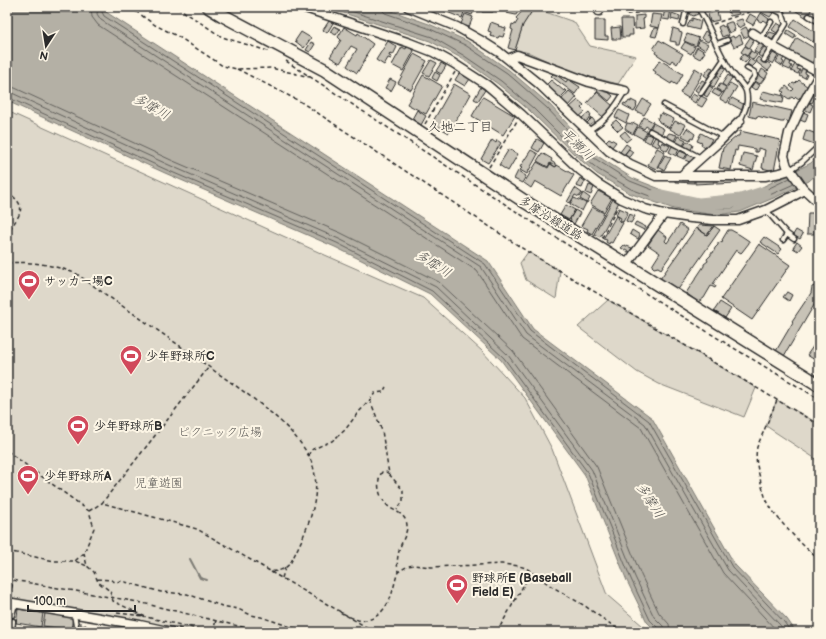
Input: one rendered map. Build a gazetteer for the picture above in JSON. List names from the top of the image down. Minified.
{"streets":{"main road":["多摩沿線道路"]},"districts":["久地二丁目"],"water":["多摩川","平瀬川"],"parks":["ピクニック広場","児童遊園"],"places":{"sports":["サッカー場C","少年野球所C","少年野球所B","少年野球所A","野球所E (Baseball Field E)"]},"scale_bar":"100 m","north":"bottom"}
